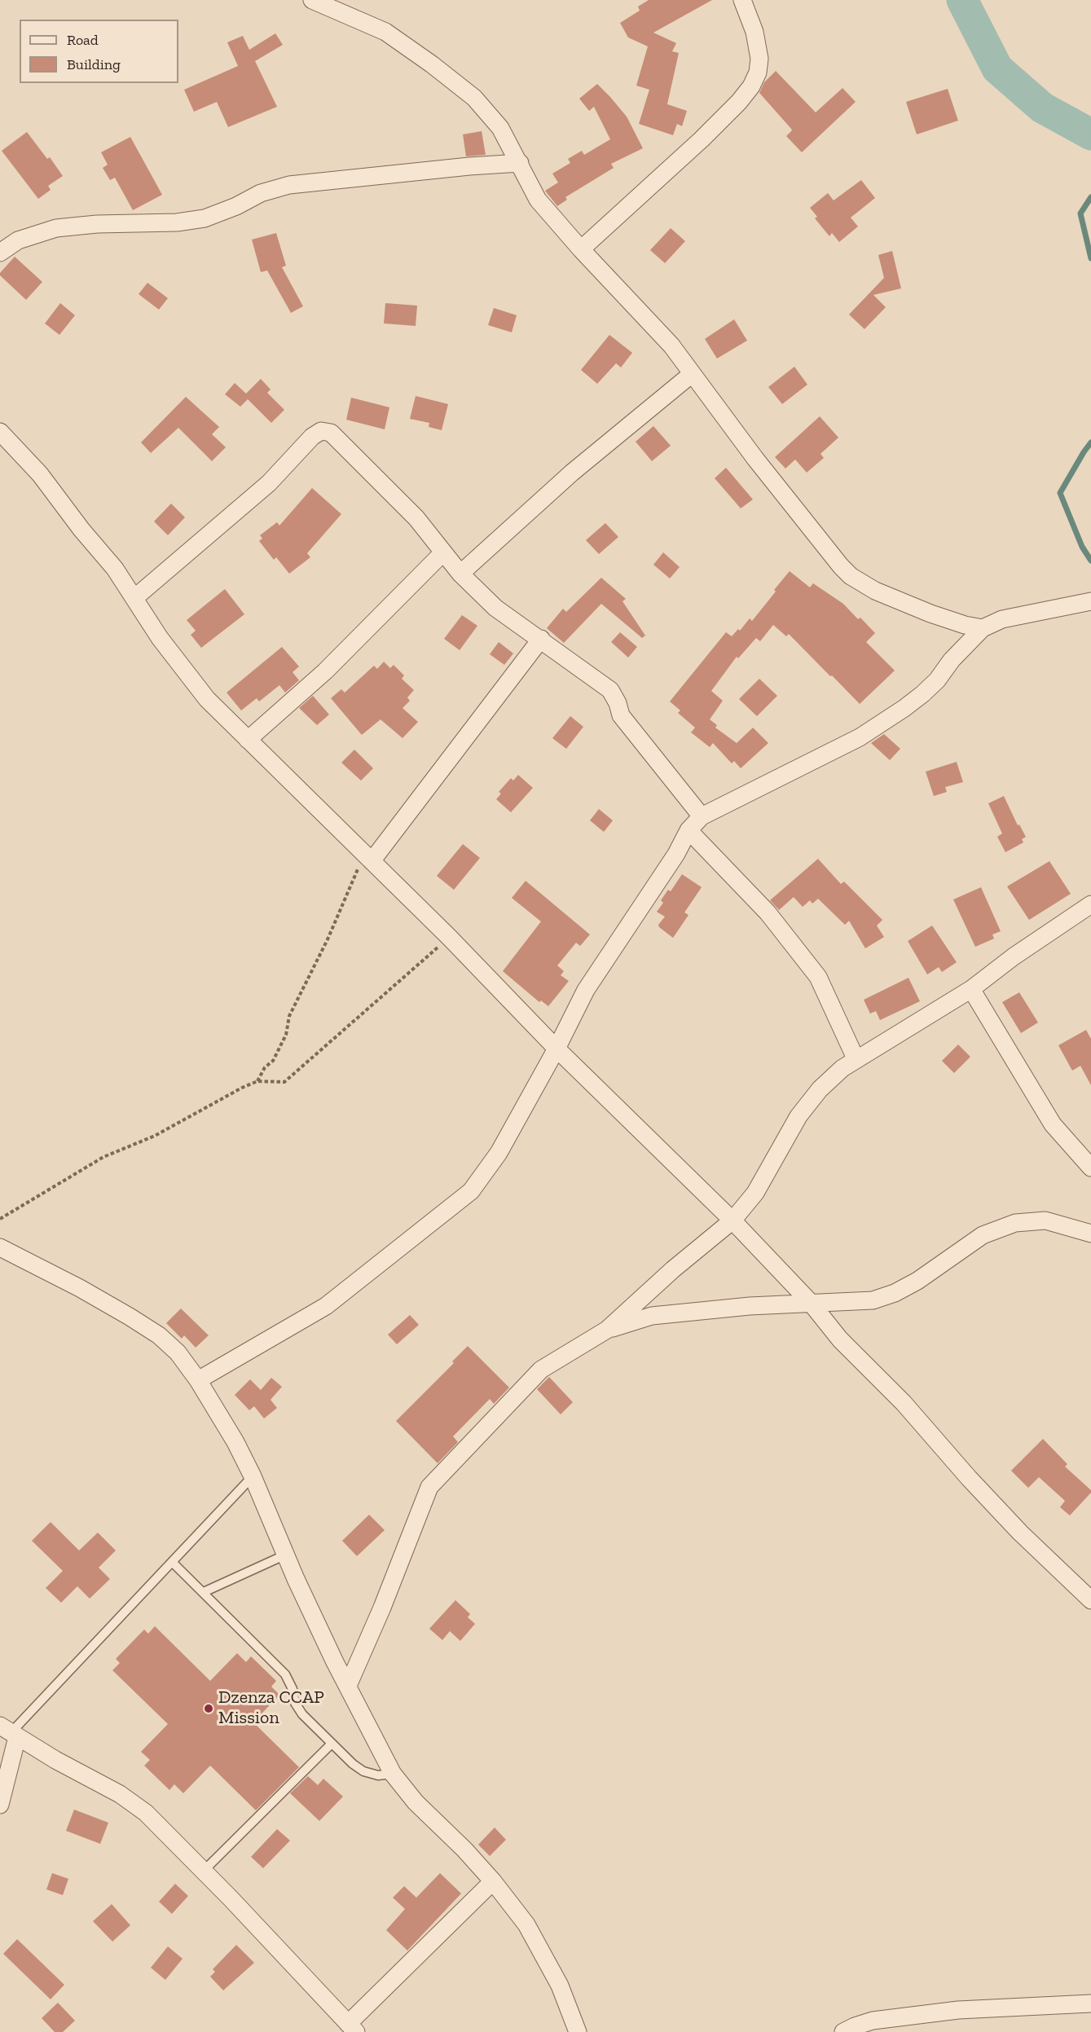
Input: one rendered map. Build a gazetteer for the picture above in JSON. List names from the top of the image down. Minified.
{"places":["Dzenza CCAP Mission"],"legend":["Road","Building"]}
